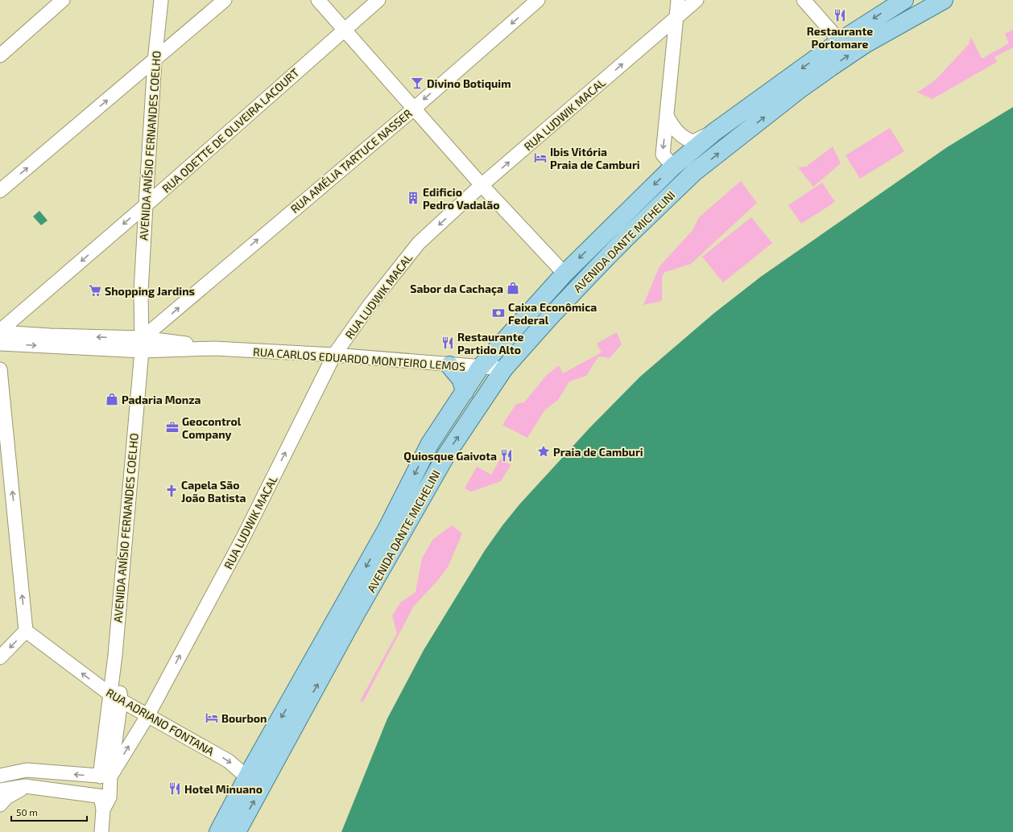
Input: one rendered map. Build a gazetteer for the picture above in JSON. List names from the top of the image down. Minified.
{"streets":{"main road":["AVENIDA DANTE MICHELINI"],"street":["RUA LUDWIK MACAL","RUA ODETTE DE OLIVEIRA LACOURT","AVENIDA ANÍSIO FERNANDES COELHO","RUA AMÉLIA TARTUCE NASSER","RUA CARLOS EDUARDO MONTEIRO LEMOS","RUA ADRIANO FONTANA"]},"crossings":[["RUA LUDWIK MACAL","AVENIDA ANÍSIO FERNANDES COELHO"],["RUA LUDWIK MACAL","RUA CARLOS EDUARDO MONTEIRO LEMOS"],["RUA LUDWIK MACAL","RUA ADRIANO FONTANA"],["RUA ODETTE DE OLIVEIRA LACOURT","AVENIDA ANÍSIO FERNANDES COELHO"],["RUA ODETTE DE OLIVEIRA LACOURT","RUA CARLOS EDUARDO MONTEIRO LEMOS"],["AVENIDA ANÍSIO FERNANDES COELHO","RUA AMÉLIA TARTUCE NASSER"],["AVENIDA ANÍSIO FERNANDES COELHO","RUA CARLOS EDUARDO MONTEIRO LEMOS"],["AVENIDA ANÍSIO FERNANDES COELHO","RUA ADRIANO FONTANA"],["RUA AMÉLIA TARTUCE NASSER","RUA CARLOS EDUARDO MONTEIRO LEMOS"],["AVENIDA DANTE MICHELINI","RUA CARLOS EDUARDO MONTEIRO LEMOS"],["AVENIDA DANTE MICHELINI","RUA ADRIANO FONTANA"]],"places":{"restaurant":["Restaurante Portomare","Restaurante Partido Alto","Quiosque Gaivota","Hotel Minuano"],"bar":["Divino Botiquim"],"hotel":["Ibis Vitória Praia de Camburi","Bourbon"],"building":["Edificio Pedro Vadalão"],"shop":["Sabor da Cachaça","Padaria Monza"],"supermarket":["Shopping Jardins"],"bank":["Caixa Econômica Federal"],"office":["Geocontrol Company"],"place":["Praia de Camburi"],"church":["Capela São João Batista"]},"scale_bar":"50 m"}
